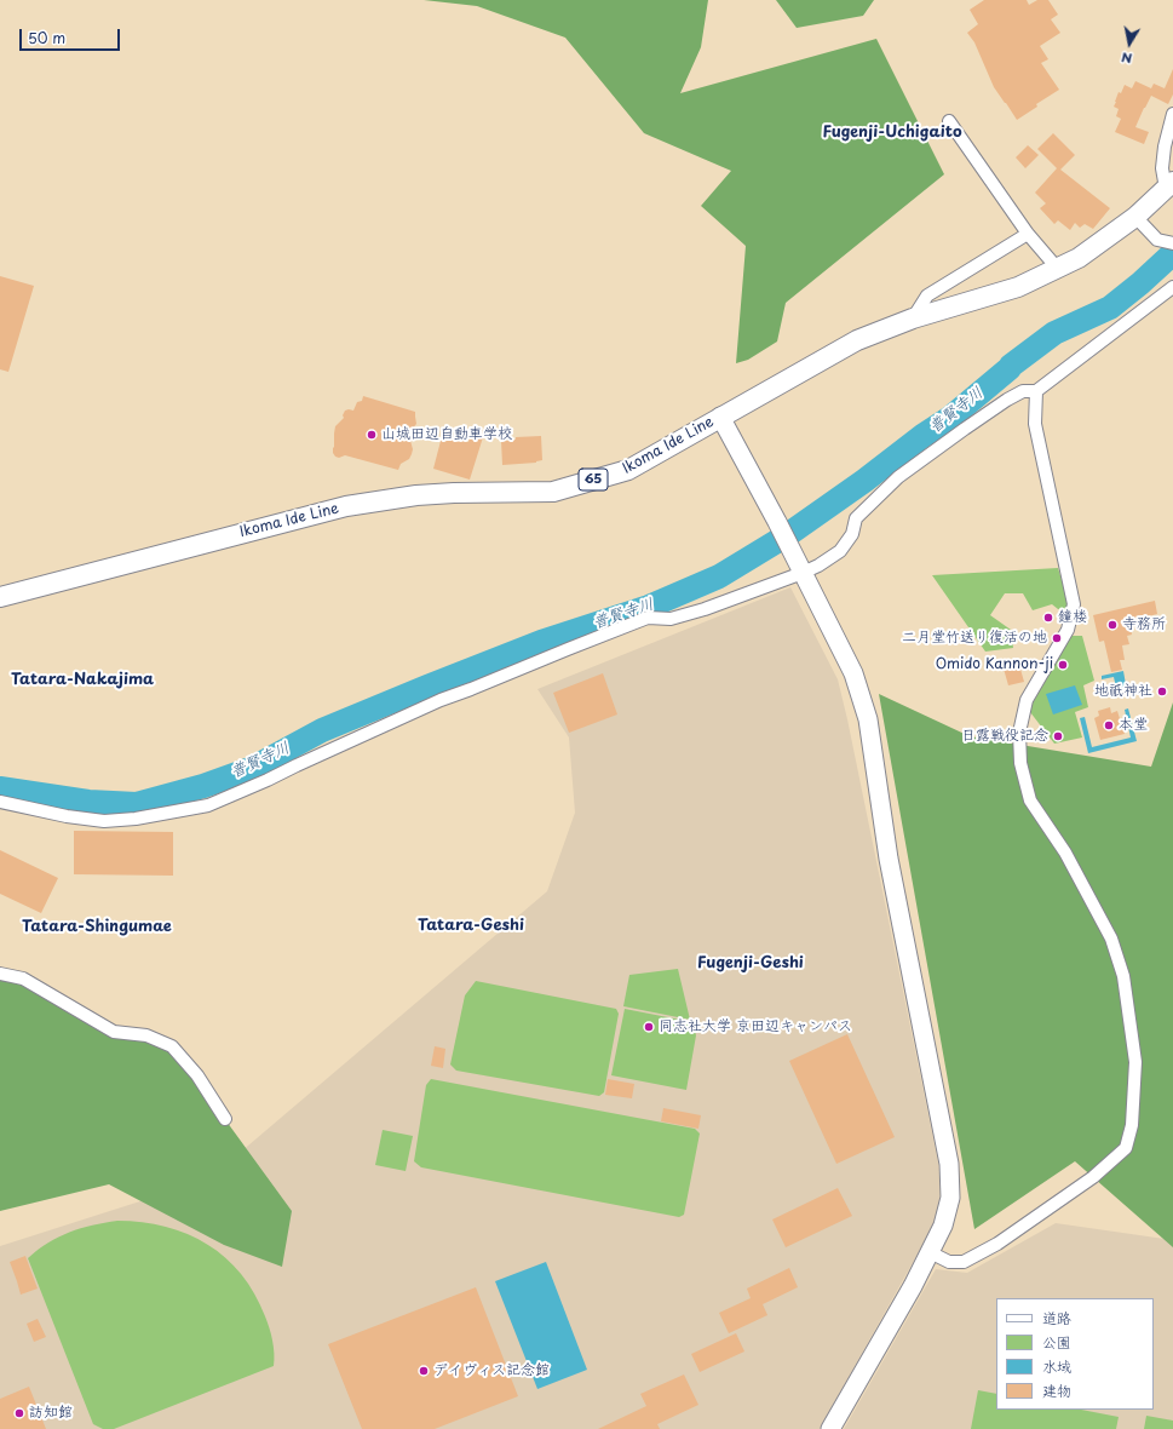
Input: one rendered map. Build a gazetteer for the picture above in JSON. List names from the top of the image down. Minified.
{"streets":{"main road":["Ikoma Ide Line","65"]},"districts":["Fugenji-Uchigaito","Tatara-Nakajima","Tatara-Geshi","Tatara-Shingumae","Fugenji-Geshi"],"water":["普賢寺川"],"places":["山城田辺自動車学校","鐘楼","寺務所","二月堂竹送り復活の地","Omido Kannon-ji","地祇神社","本堂","日露戦役記念","同志社大学 京田辺キャンパス","デイヴィス記念館","訪知館"],"legend":["道路","公園","水域","建物"],"scale_bar":"50 m","north":"bottom"}
